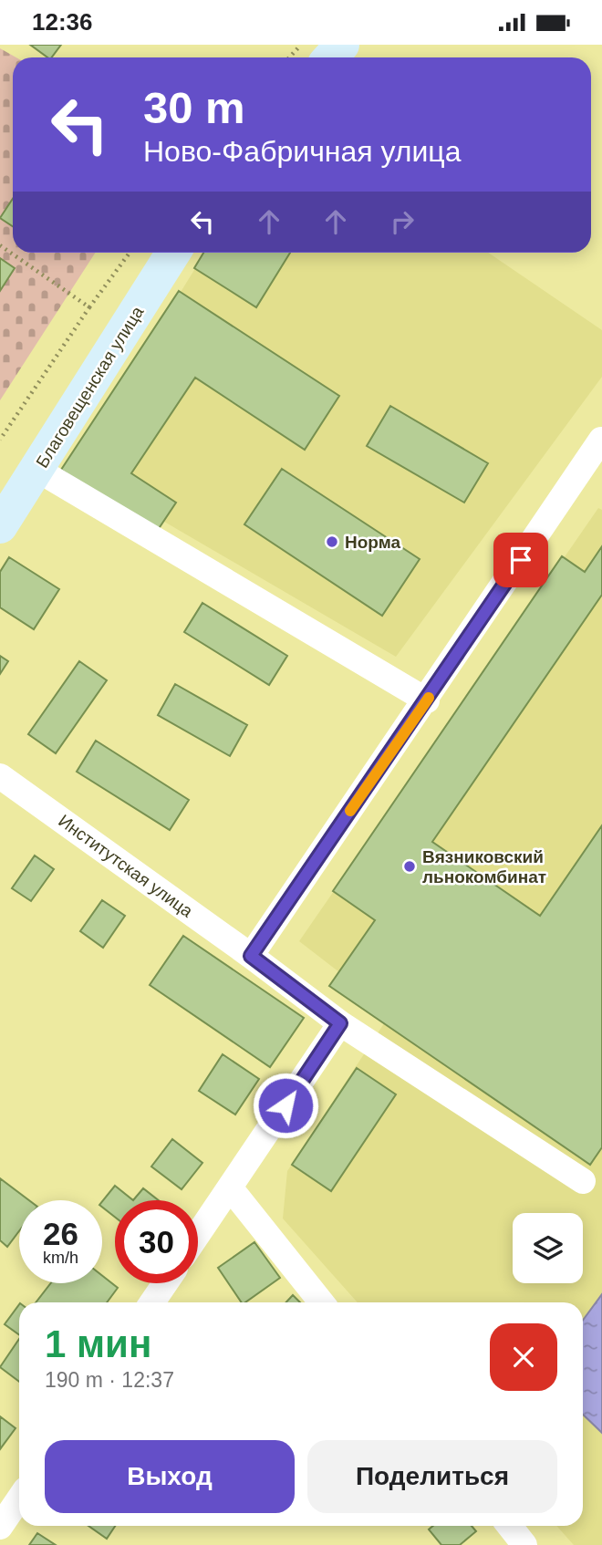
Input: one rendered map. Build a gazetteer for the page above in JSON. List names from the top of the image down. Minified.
{"streets":{"main road":["Благовещенская улица"],"street":["Институтская улица"]},"places":["Норма","Вязниковский льнокомбинат"],"page":{"status":"12:36","turn":["30 m","Ново-Фабричная улица"],"speed":"26 km/h","limit":"30","heading":["1 мин","190 m · 12:37"],"buttons":["Выход","Поделиться"]}}
